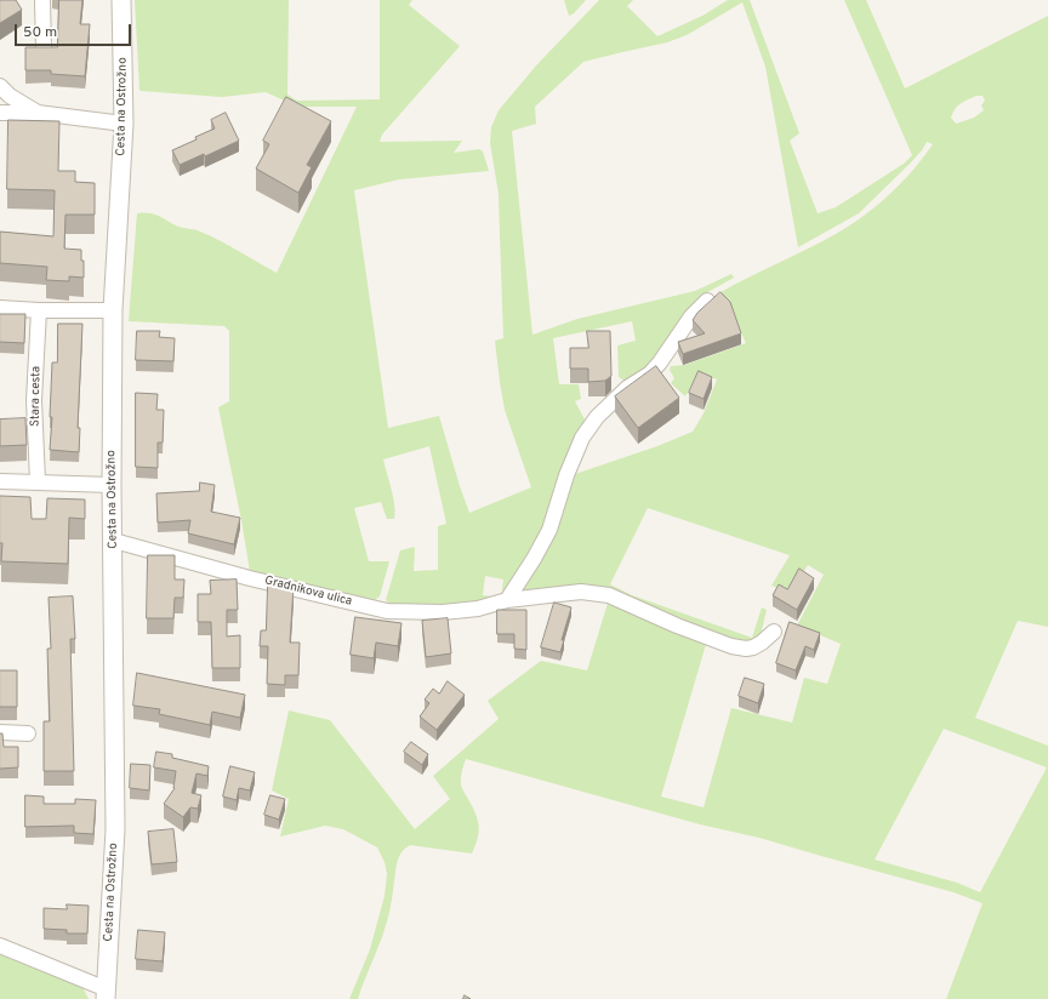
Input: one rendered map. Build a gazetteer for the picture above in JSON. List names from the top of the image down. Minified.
{"streets":{"street":["Cesta na Ostrožno","Stara cesta","Gradnikova ulica"]},"crossings":[["Cesta na Ostrožno","Gradnikova ulica"]],"scale_bar":"50 m"}
